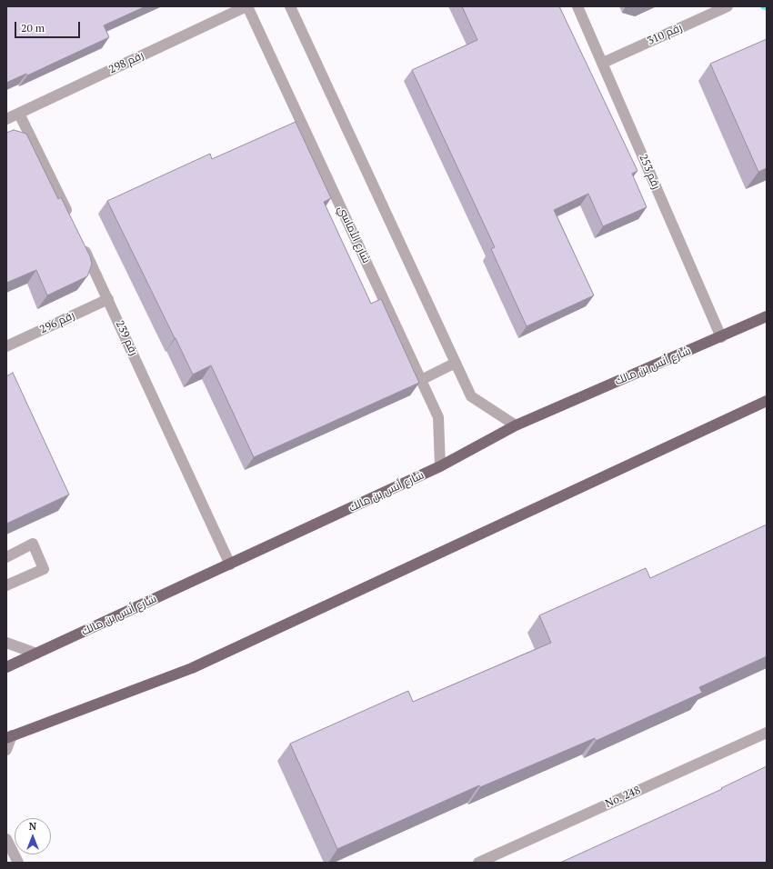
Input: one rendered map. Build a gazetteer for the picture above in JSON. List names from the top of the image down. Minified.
{"streets":{"main road":["شارع أنس بن مالك"],"street":["رقم 310","رقم 298","رقم 253","شارع الأماسي","رقم 296","رقم 239","No. 248"]},"crossings":[["رقم 310","رقم 253"],["رقم 298","شارع الأماسي"],["رقم 253","شارع أنس بن مالك"],["شارع الأماسي","شارع أنس بن مالك"],["رقم 296","رقم 239"],["رقم 239","شارع أنس بن مالك"]],"scale_bar":"20 m","north":"top"}
